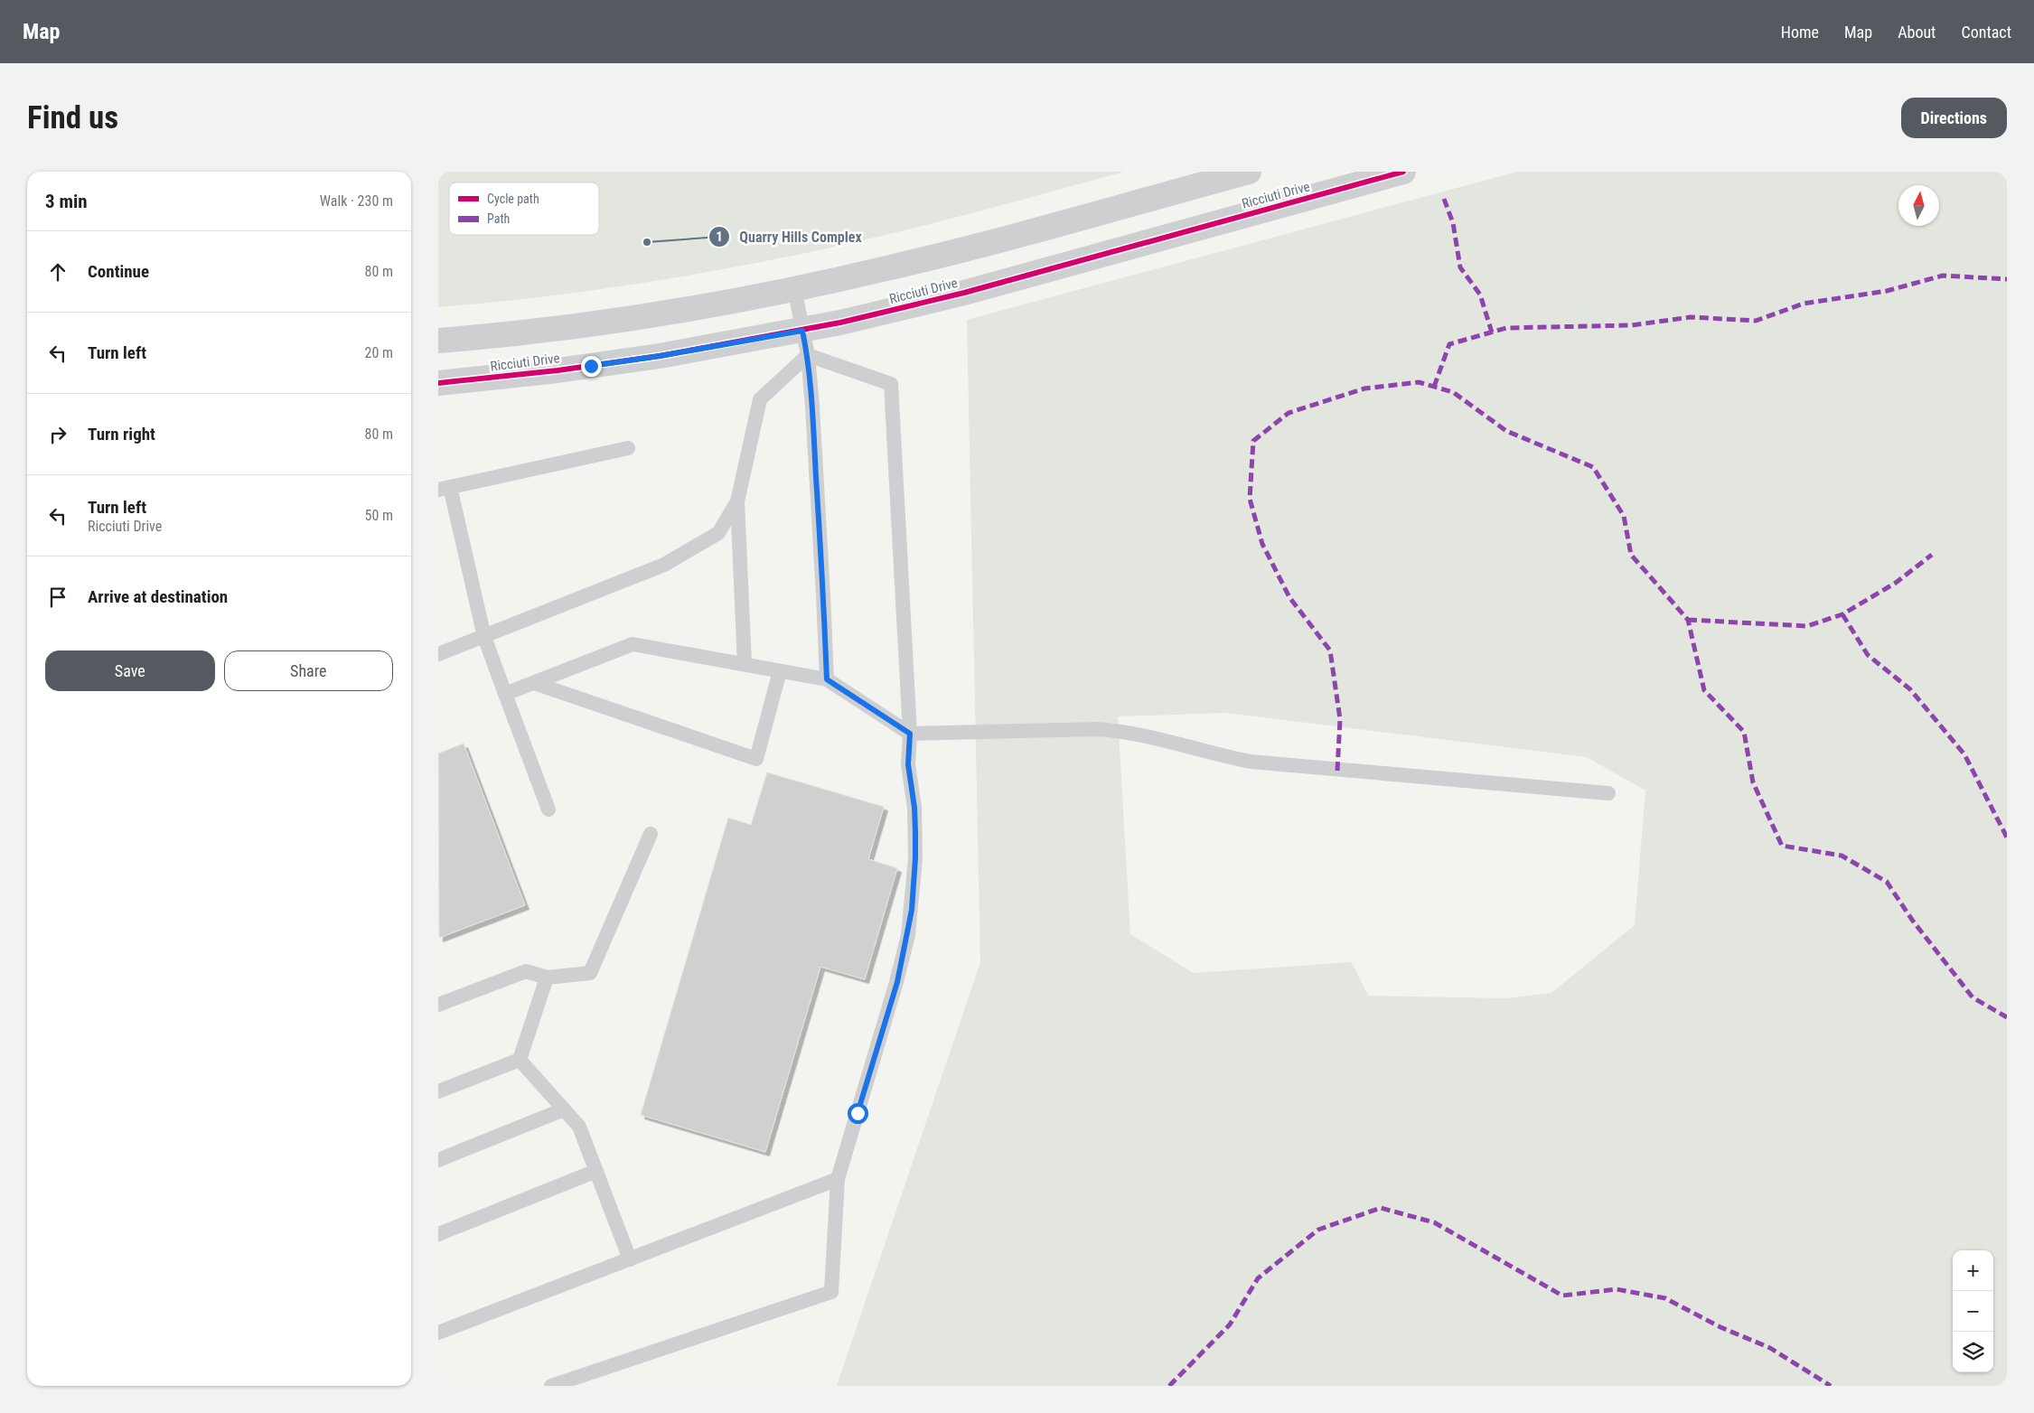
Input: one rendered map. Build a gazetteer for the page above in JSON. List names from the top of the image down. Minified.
{"streets":{"street":["Ricciuti Drive"]},"places":["Quarry Hills Complex"],"legend":["Cycle path","Path"],"north":"top","page":{"header":"Map","nav":["Home","Map","About","Contact"],"buttons":["Directions",["Save","Share"]],"title":"Find us","heading":["3 min","Walk · 230 m"],"list":[["Continue","80 m"],["Turn left","20 m"],["Turn right","80 m"],["Turn left","Ricciuti Drive","50 m"],"Arrive at destination"],"map_buttons":["+","−"]}}
